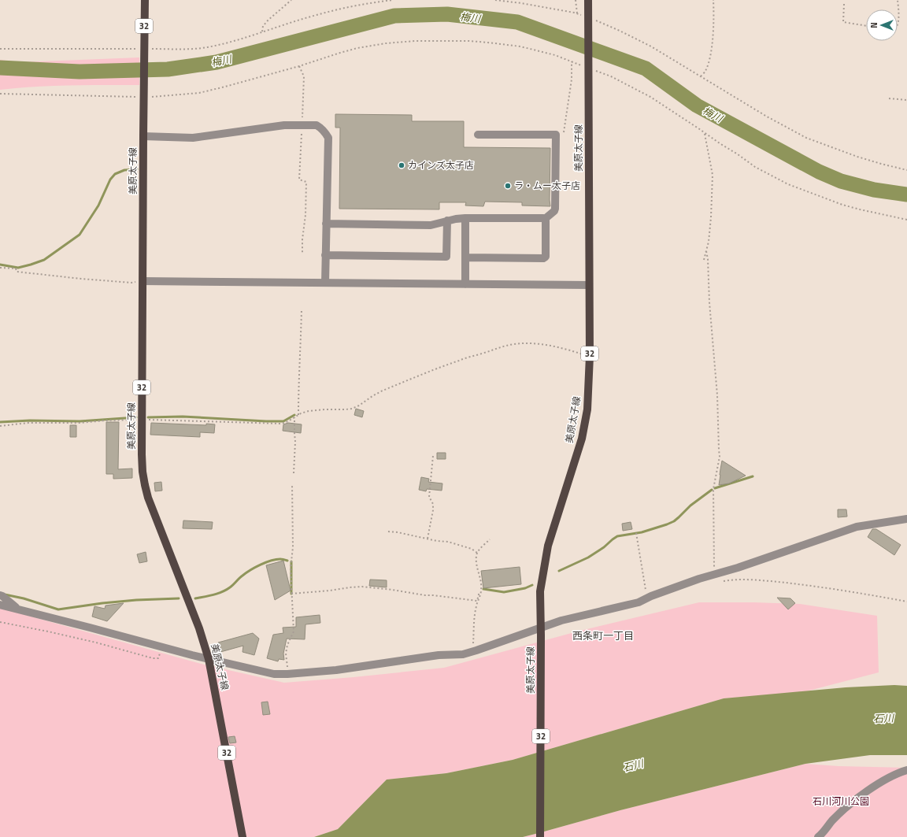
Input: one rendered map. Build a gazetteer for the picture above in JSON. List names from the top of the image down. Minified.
{"streets":{"main road":["32","美原太子線"]},"districts":["西条町一丁目"],"water":["梅川","石川"],"parks":["石川河川公園"],"places":["カインズ太子店","ラ・ムー太子店"],"north":"left"}
